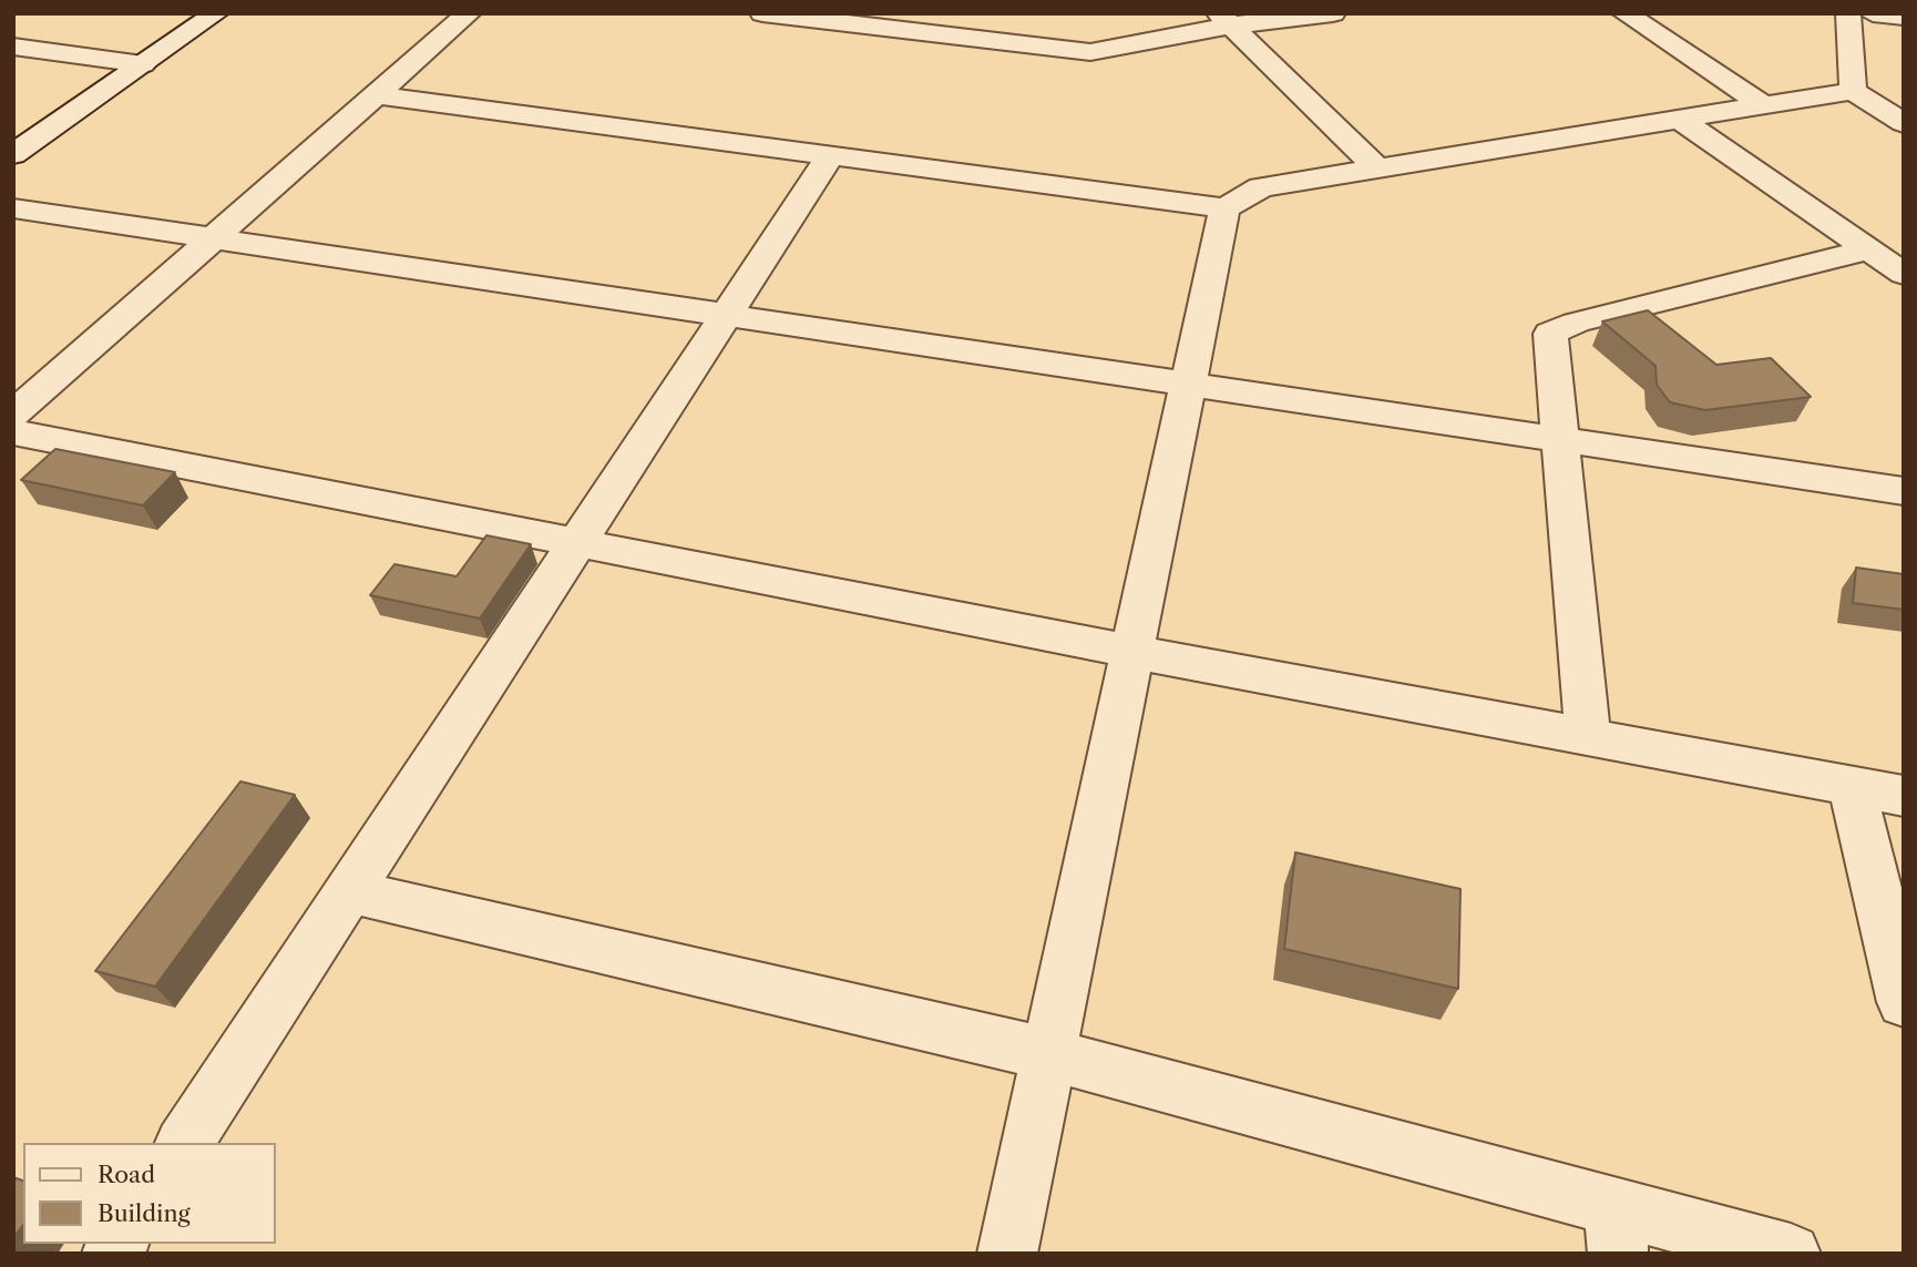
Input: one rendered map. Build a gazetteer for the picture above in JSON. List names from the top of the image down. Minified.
{"legend":["Road","Building"]}
